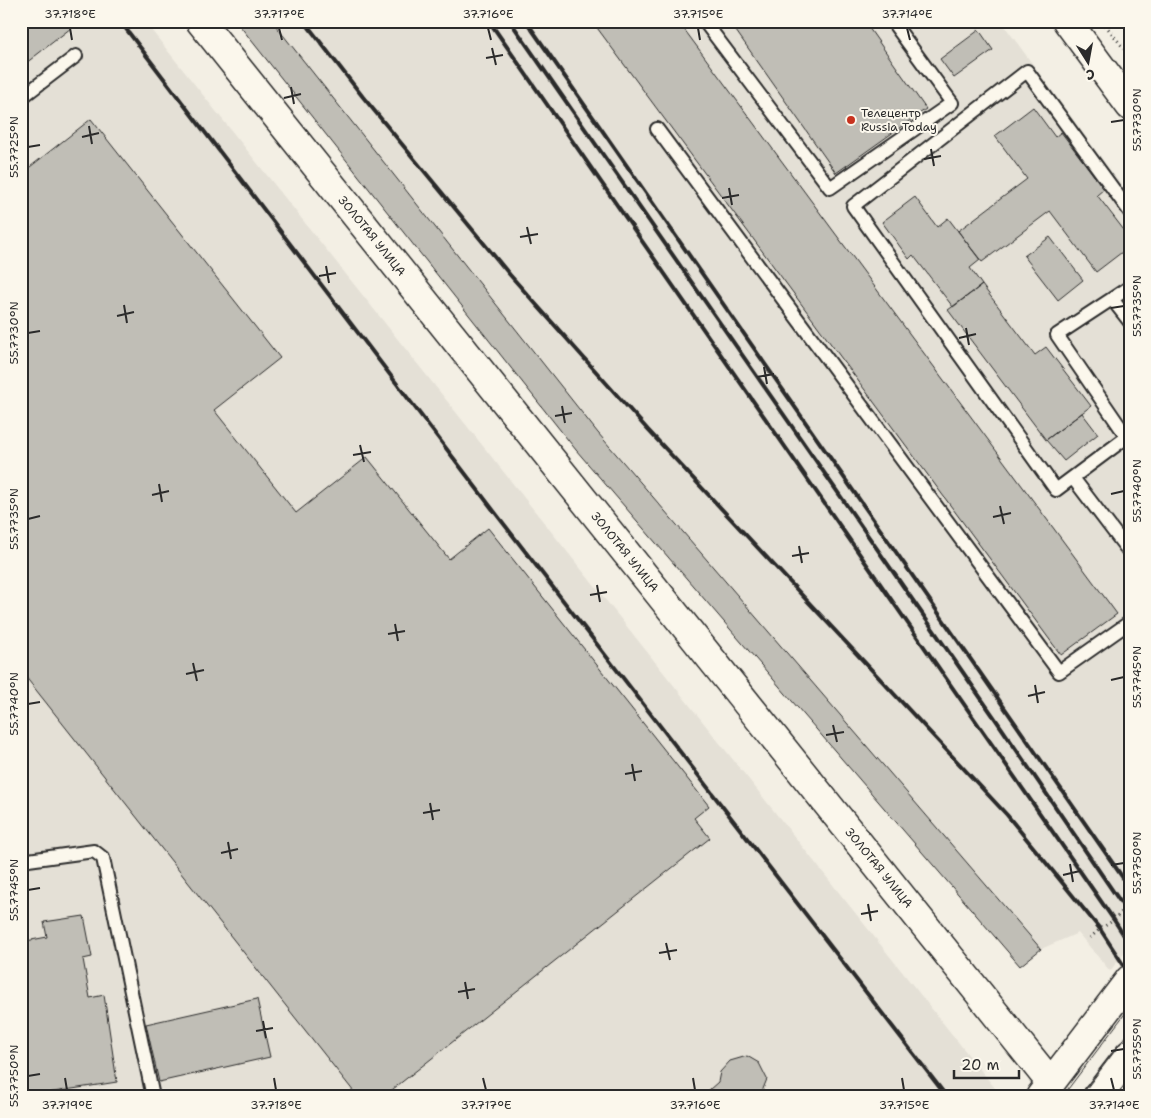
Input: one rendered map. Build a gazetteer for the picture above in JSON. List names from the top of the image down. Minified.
{"streets":{"street":["ЗОЛОТАЯ УЛИЦА"]},"places":["Телецентр Russia Today"],"scale_bar":"20 m","north":"bottom","coordinates":["37.718°E","37.717°E","37.716°E","37.715°E","37.714°E","55.7730°N","55.7725°N","55.7735°N","55.7740°N","55.7745°N","55.7750°N","55.7755°N","37.719°E"]}
